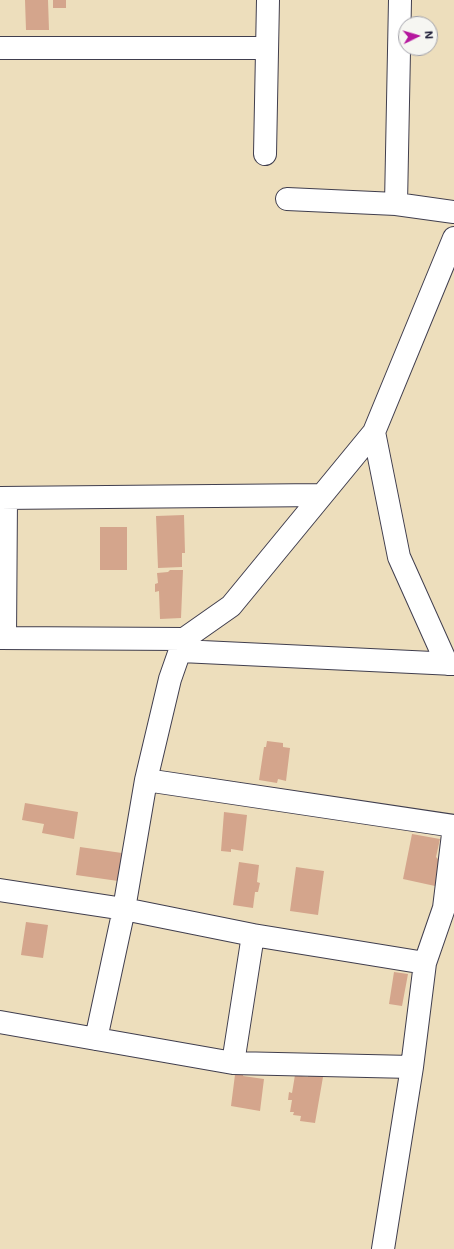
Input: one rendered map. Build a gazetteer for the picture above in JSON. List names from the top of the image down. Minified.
{"north":"right"}
